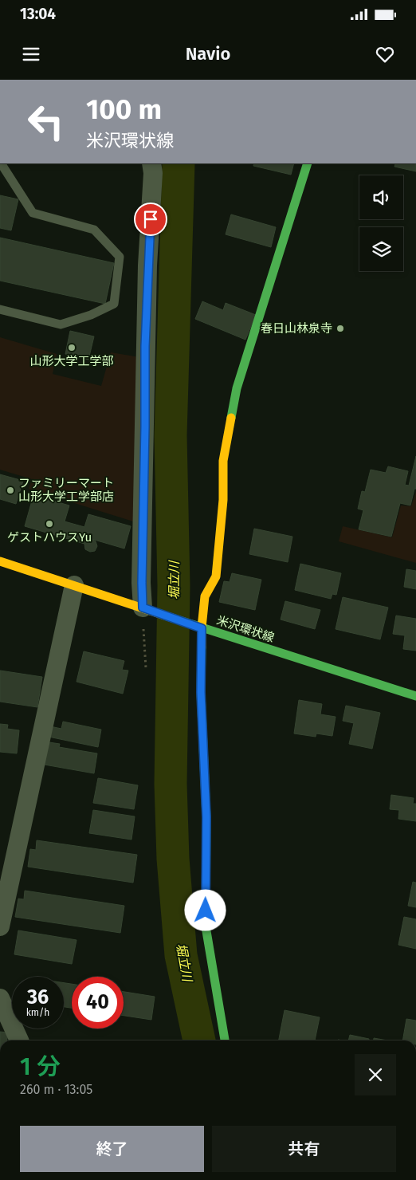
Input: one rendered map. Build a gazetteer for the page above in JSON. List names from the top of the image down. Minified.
{"streets":{"street":["米沢環状線"]},"water":["堀立川"],"places":["春日山林泉寺","山形大学工学部","ファミリーマート 山形大学工学部店","ゲストハウスYu"],"page":{"status":"13:04","header":"Navio","turn":["100 m","米沢環状線"],"speed":"36 km/h","limit":"40","heading":["1 分","260 m · 13:05"],"buttons":["終了","共有"]}}
